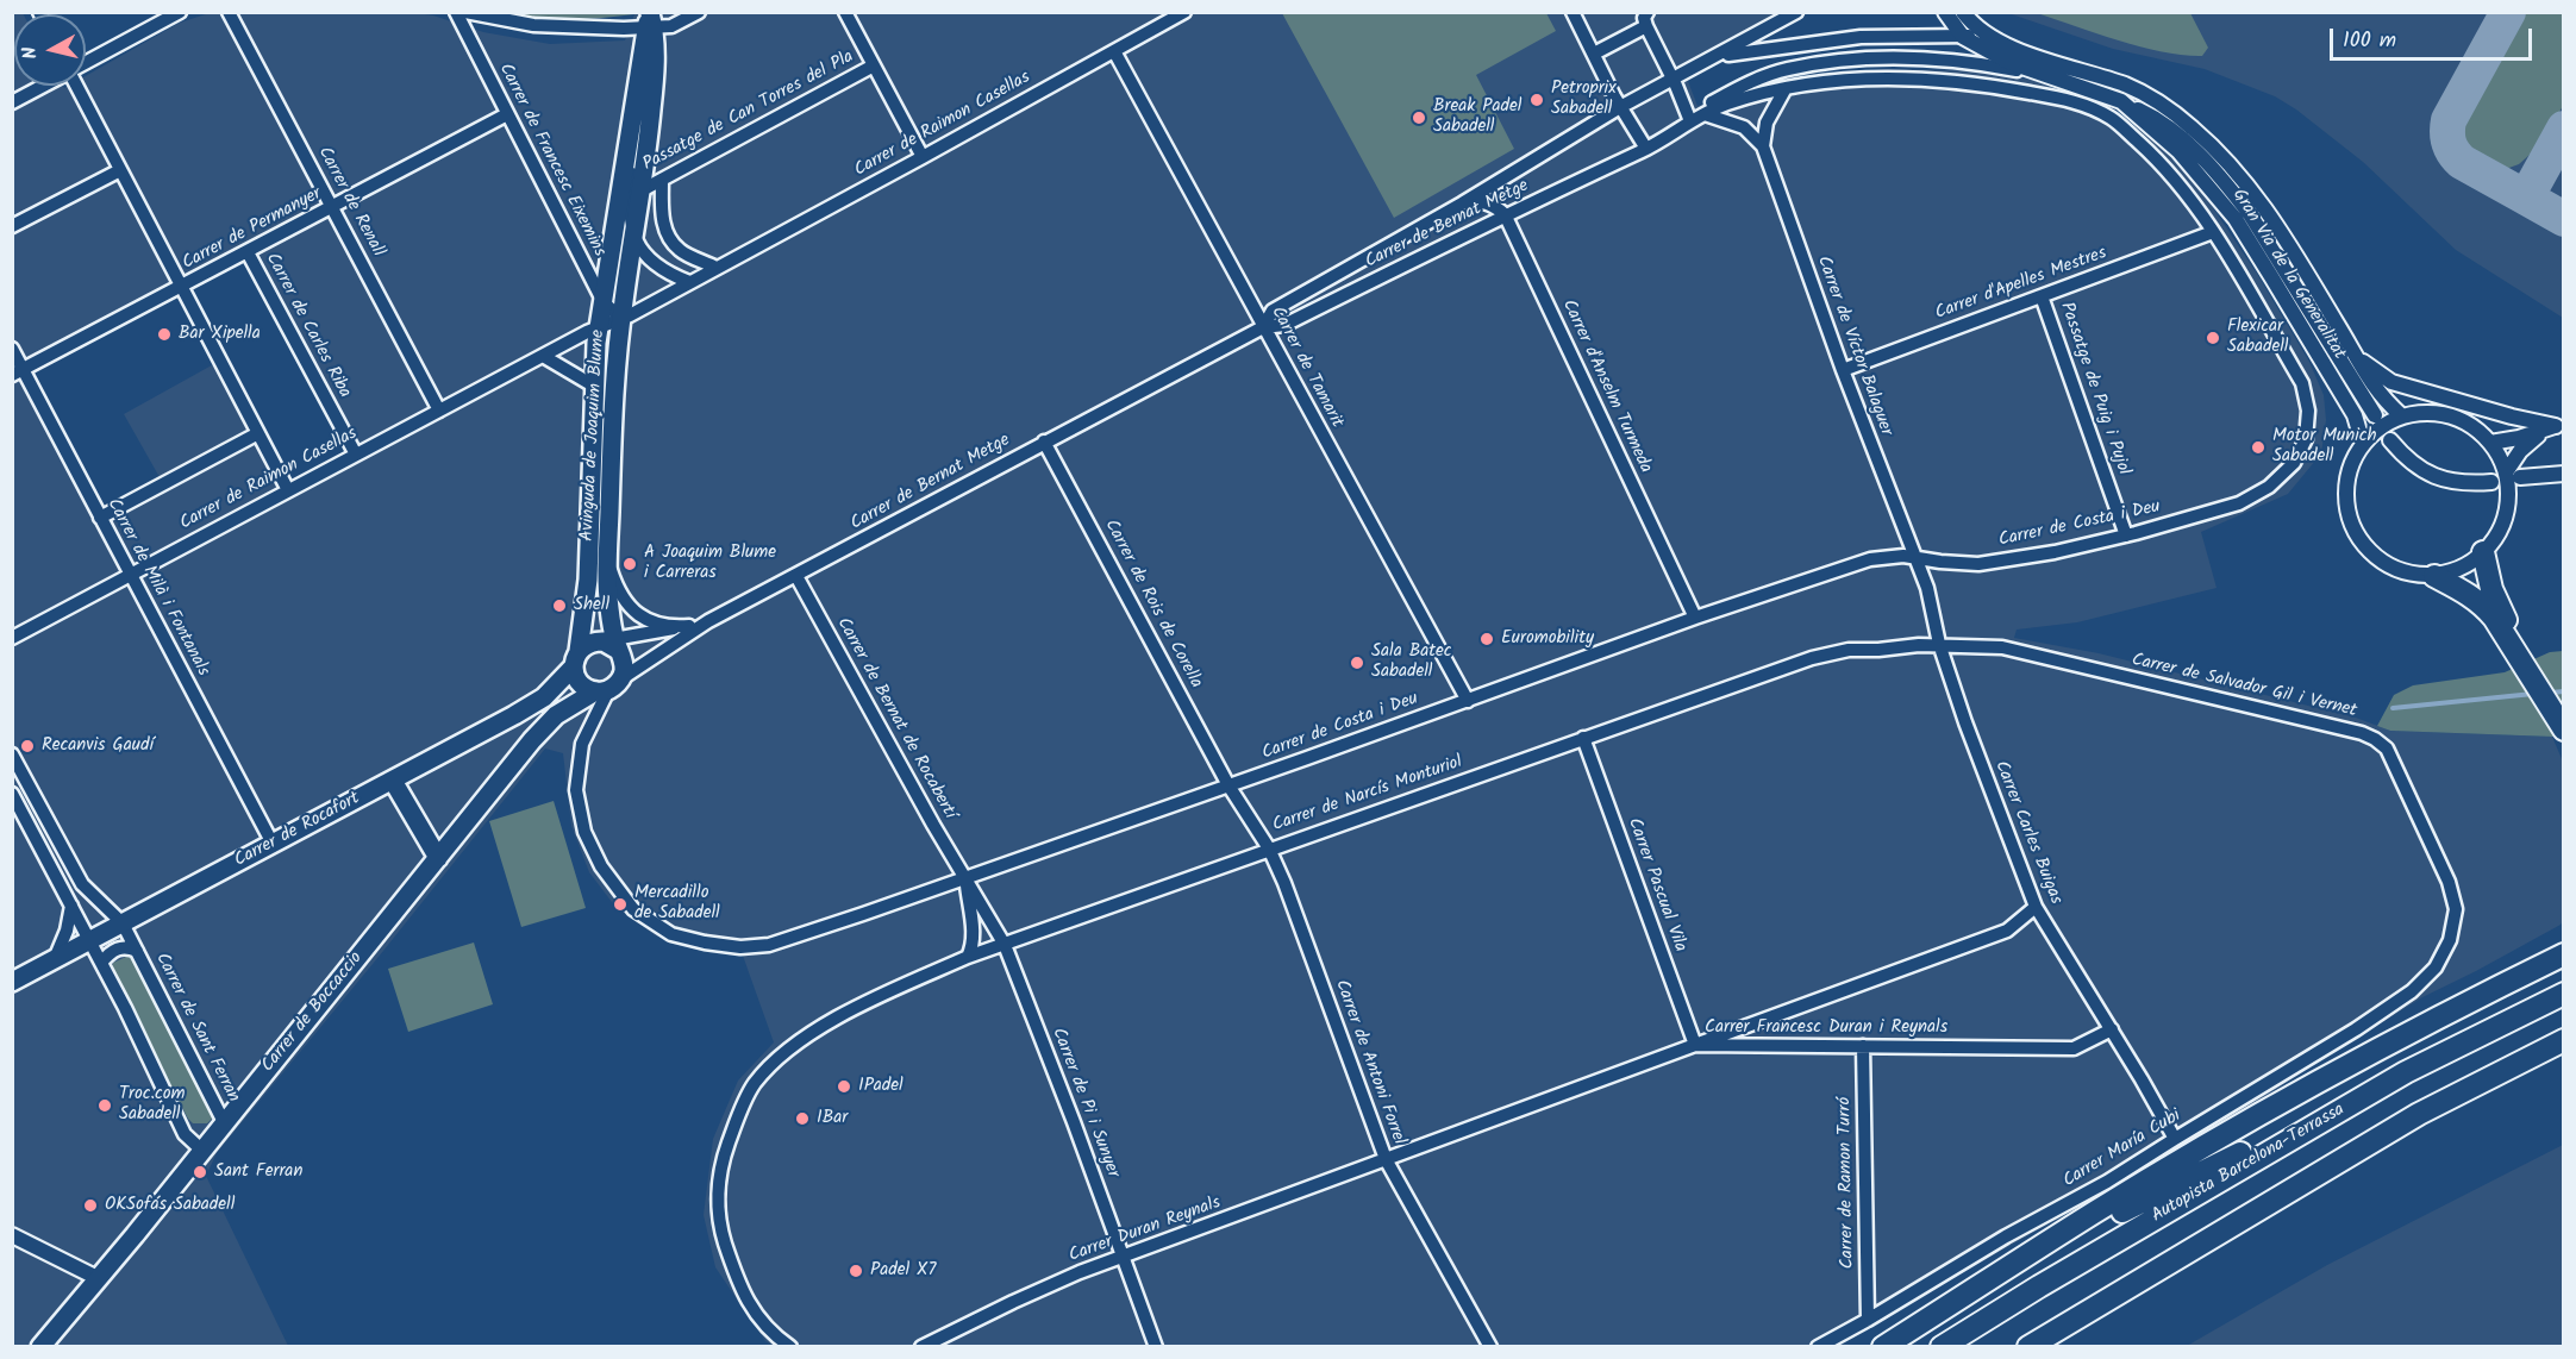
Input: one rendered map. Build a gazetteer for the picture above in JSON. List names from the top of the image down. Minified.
{"streets":{"highway":["Autopista Barcelona-Terrassa"],"main road":["Avinguda de Joaquim Blume","Carrer de Rocafort","Carrer de Boccaccio"],"street":["Passatge de Can Torres del Pla","Carrer de Raimon Casellas","Carrer de Francesc Eixemins","Carrer de Renall","Carrer de Bernat Metge","Carrer de Permanyer","Gran Via de la Generalitat","Carrer d'Apelles Mestres","Carrer de Carles Riba","Carrer de Víctor Balaguer","Carrer de Tamarit","Carrer d'Anselm Turmeda","Passatge de Puig i Pujol","Carrer de Costa i Deu","Carrer de Milà i Fontanals","Carrer de Rois de Corella","Carrer de Salvador Gil i Vernet","Carrer de Bernat de Rocabertí","Carrer de Narcís Monturiol","Carrer Carles Buigas","Carrer Pascual Vila","Carrer de Sant Ferran","Carrer Francesc Duran i Reynals","Carrer de Antoni Forrel","Carrer de Pi i Sunyer","Carrer María Cubi","Carrer de Ramon Turró","Carrer Duran Reynals"]},"crossings":[["Passatge de Can Torres del Pla","Avinguda de Joaquim Blume"],["Carrer de Raimon Casellas","Carrer de Francesc Eixemins"],["Carrer de Raimon Casellas","Carrer de Renall"],["Carrer de Raimon Casellas","Carrer de Carles Riba"],["Carrer de Raimon Casellas","Carrer de Tamarit"],["Carrer de Raimon Casellas","Avinguda de Joaquim Blume"],["Carrer de Raimon Casellas","Carrer de Milà i Fontanals"],["Carrer de Francesc Eixemins","Carrer de Permanyer"],["Carrer de Francesc Eixemins","Avinguda de Joaquim Blume"],["Carrer de Renall","Carrer de Permanyer"],["Carrer de Bernat Metge","Gran Via de la Generalitat"],["Carrer de Bernat Metge","Carrer d'Apelles Mestres"],["Carrer de Bernat Metge","Carrer de Tamarit"],["Carrer de Bernat Metge","Carrer d'Anselm Turmeda"],["Carrer de Bernat Metge","Avinguda de Joaquim Blume"],["Carrer de Bernat Metge","Carrer de Costa i Deu"],["Carrer de Bernat Metge","Carrer de Rois de Corella"],["Carrer de Bernat Metge","Carrer de Bernat de Rocabertí"],["Carrer de Bernat Metge","Carrer de Rocafort"],["Carrer de Bernat Metge","Carrer de Boccaccio"],["Carrer de Permanyer","Carrer de Carles Riba"],["Carrer de Permanyer","Carrer de Milà i Fontanals"],["Carrer d'Apelles Mestres","Carrer de Víctor Balaguer"],["Carrer d'Apelles Mestres","Passatge de Puig i Pujol"],["Carrer de Víctor Balaguer","Carrer de Costa i Deu"],["Carrer de Víctor Balaguer","Carrer Carles Buigas"],["Carrer de Tamarit","Carrer de Costa i Deu"],["Carrer d'Anselm Turmeda","Carrer de Costa i Deu"],["Passatge de Puig i Pujol","Carrer de Costa i Deu"],["Avinguda de Joaquim Blume","Carrer de Costa i Deu"],["Avinguda de Joaquim Blume","Carrer de Rocafort"],["Avinguda de Joaquim Blume","Carrer de Boccaccio"],["Carrer de Costa i Deu","Carrer de Rois de Corella"],["Carrer de Costa i Deu","Carrer de Bernat de Rocabertí"],["Carrer de Costa i Deu","Carrer de Rocafort"],["Carrer de Costa i Deu","Carrer Carles Buigas"],["Carrer de Costa i Deu","Carrer de Boccaccio"],["Carrer de Costa i Deu","Carrer de Antoni Forrel"],["Carrer de Costa i Deu","Carrer de Pi i Sunyer"],["Carrer de Milà i Fontanals","Carrer de Rocafort"],["Carrer de Rois de Corella","Carrer de Antoni Forrel"],["Carrer de Salvador Gil i Vernet","Carrer de Narcís Monturiol"],["Carrer de Salvador Gil i Vernet","Carrer Carles Buigas"],["Carrer de Salvador Gil i Vernet","Carrer María Cubi"],["Carrer de Bernat de Rocabertí","Carrer de Pi i Sunyer"],["Carrer de Narcís Monturiol","Carrer Carles Buigas"],["Carrer de Narcís Monturiol","Carrer Pascual Vila"],["Carrer de Narcís Monturiol","Carrer de Antoni Forrel"],["Carrer de Narcís Monturiol","Carrer de Pi i Sunyer"],["Carrer de Rocafort","Carrer de Boccaccio"],["Carrer de Rocafort","Carrer de Sant Ferran"],["Carrer Carles Buigas","Carrer Francesc Duran i Reynals"],["Carrer Carles Buigas","Carrer María Cubi"],["Carrer Pascual Vila","Carrer Francesc Duran i Reynals"],["Carrer de Boccaccio","Carrer de Sant Ferran"],["Carrer Francesc Duran i Reynals","Carrer de Antoni Forrel"],["Carrer Francesc Duran i Reynals","Carrer de Ramon Turró"],["Carrer Francesc Duran i Reynals","Carrer Duran Reynals"],["Carrer de Antoni Forrel","Carrer Duran Reynals"],["Carrer de Pi i Sunyer","Carrer Duran Reynals"],["Carrer María Cubi","Carrer de Ramon Turró"]],"places":["Petroprix Sabadell","Break Padel Sabadell","Bar Xipella","Flexicar Sabadell","Motor Munich Sabadell","A Joaquim Blume i Carreras","Shell","Euromobility","Sala Batec Sabadell","Recanvis Gaudí","Mercadillo de Sabadell","IPadel","Troc.com Sabadell","IBar","Sant Ferran","OKSofás Sabadell","Padel X7"],"scale_bar":"100 m","north":"left"}
